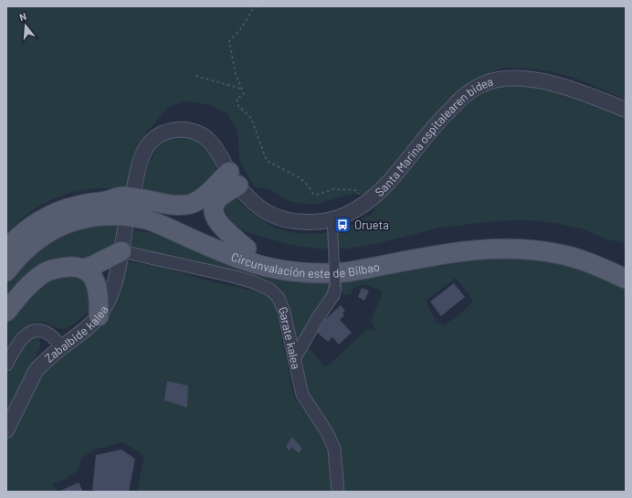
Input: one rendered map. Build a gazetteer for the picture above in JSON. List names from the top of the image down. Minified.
{"streets":{"main road":["Circunvalación este de Bilbao"],"street":["Santa Marina ospitalearen bidea","Zabalbide kalea","Garate kalea"]},"crossings":[["Zabalbide kalea","Garate kalea"]],"places":{"bus stop":["Orueta"]},"north":"top"}
